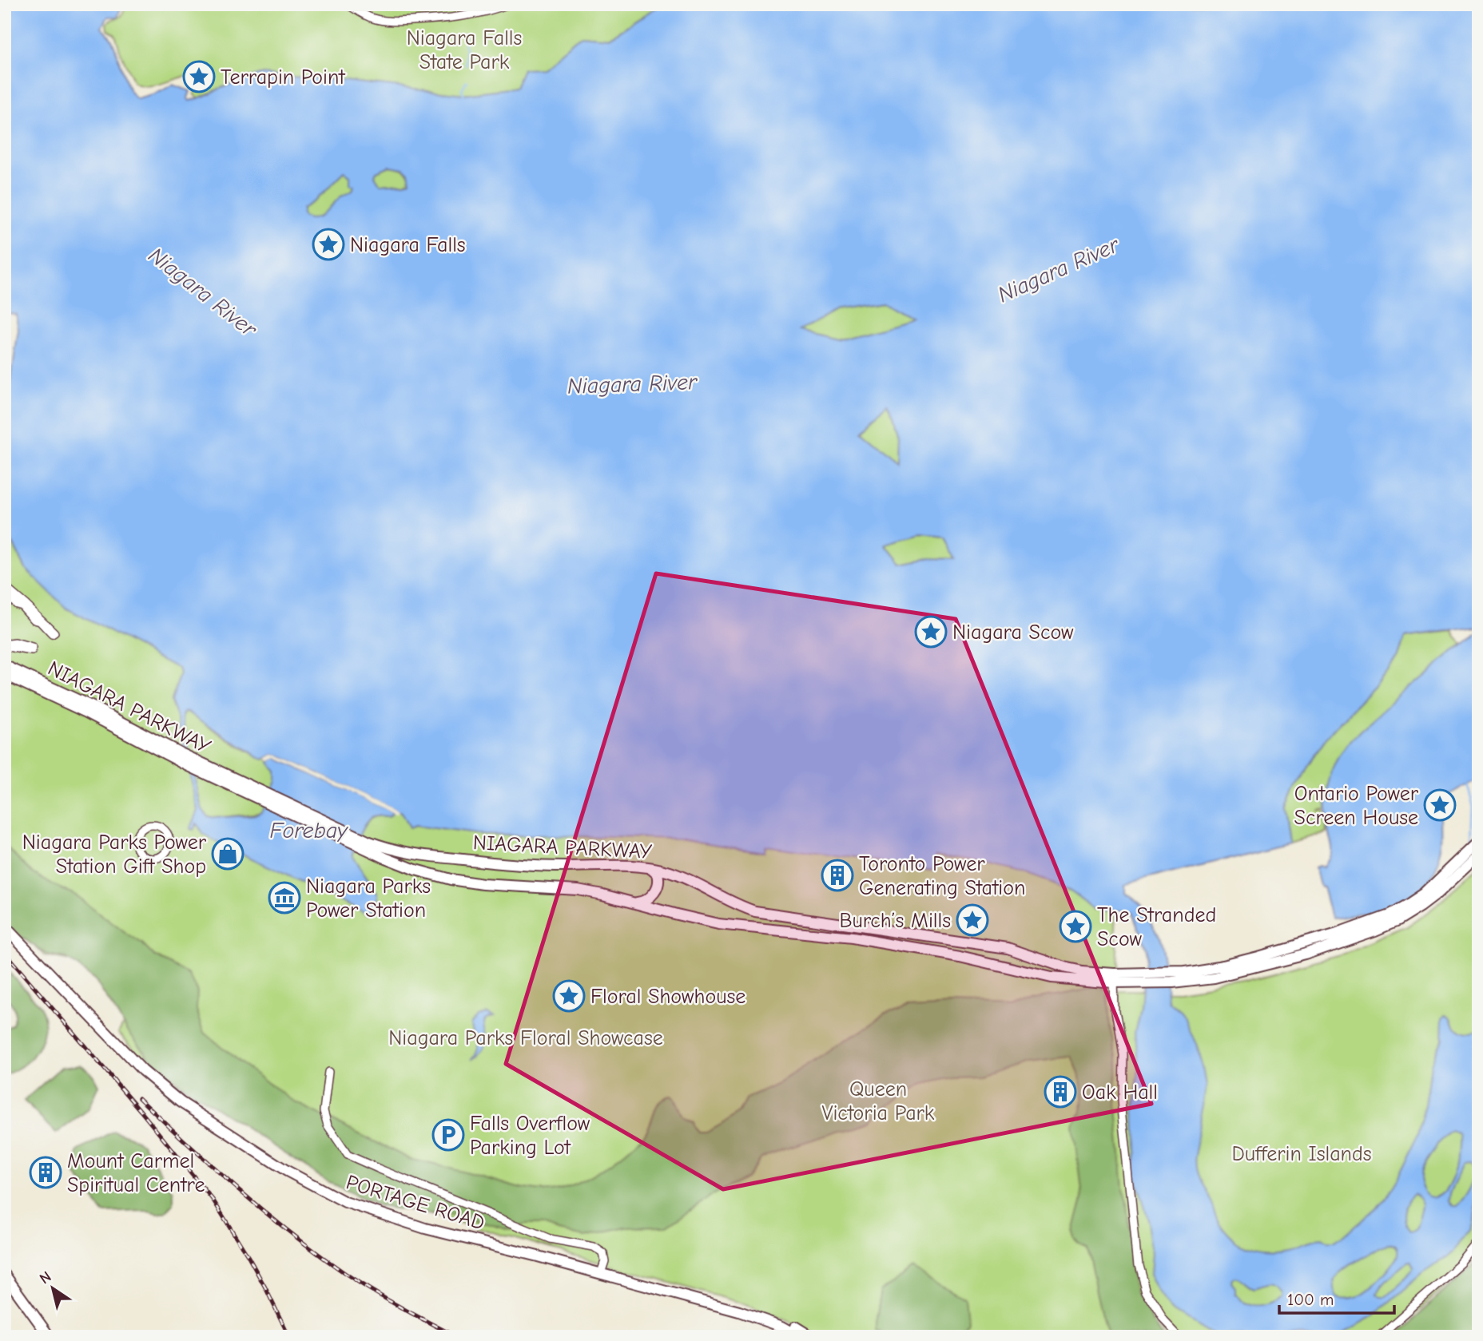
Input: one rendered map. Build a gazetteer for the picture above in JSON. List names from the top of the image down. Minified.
{"streets":{"main road":["NIAGARA PARKWAY","PORTAGE ROAD"]},"water":["Niagara River","Forebay"],"parks":["Niagara Falls State Park","Niagara Parks Floral Showcase","Queen Victoria Park","Dufferin Islands"],"places":{"place":["Terrapin Point","Niagara Falls","Niagara Scow","Ontario Power Screen House","Burch’s Mills","The Stranded Scow","Floral Showhouse"],"shop":["Niagara Parks Power Station Gift Shop"],"building":["Toronto Power Generating Station","Oak Hall","Mount Carmel Spiritual Centre"],"museum":["Niagara Parks Power Station"],"parking":["Falls Overflow Parking Lot"]},"scale_bar":"100 m","north":"top left"}
